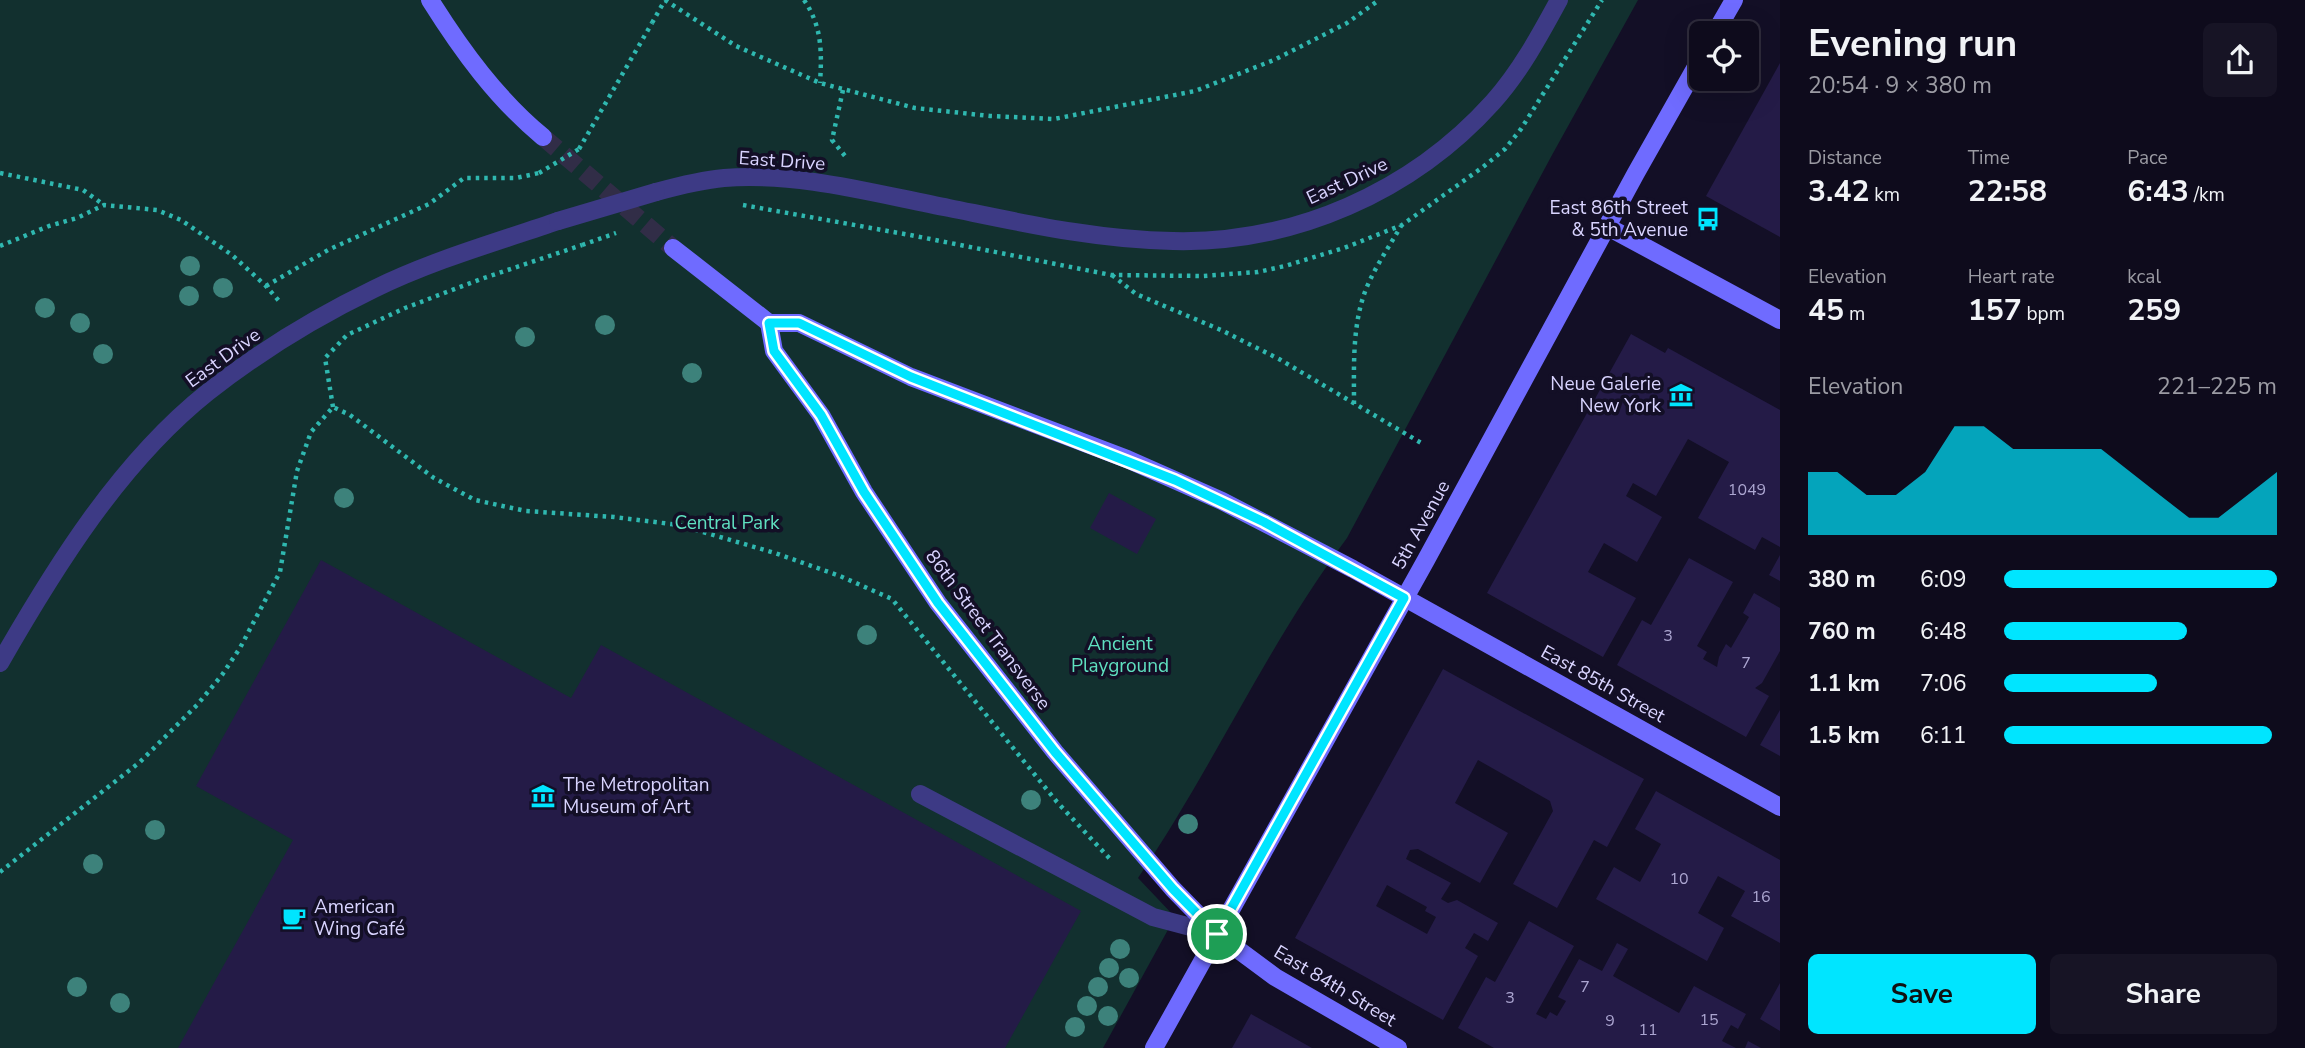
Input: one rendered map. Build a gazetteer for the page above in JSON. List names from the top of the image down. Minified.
{"streets":{"main road":["5th Avenue","86th Street Transverse","East 85th Street","East 84th Street"],"street":["East Drive"]},"crossings":[["5th Avenue","86th Street Transverse"],["5th Avenue","East 85th Street"],["5th Avenue","East 84th Street"],["86th Street Transverse","East 84th Street"]],"parks":["Central Park","Ancient Playground"],"places":{"bus stop":["East 86th Street & 5th Avenue"],"museum":["Neue Galerie New York","The Metropolitan Museum of Art"],"cafe":["American Wing Café"]},"house_numbers":["1049","3","7","10","16","7","3","15","9","11"],"page":{"heading":["Evening run","20:54 · 9 × 380 m"],"stats":[["Distance","3.42 km"],["Time","22:58"],["Pace","6:43 /km"],["Elevation","45 m"],["Heart rate","157 bpm"],["kcal","259"]],"chart":["Elevation","221–225 m"],"list":[{"name":"380 m","note":"6:09"},{"name":"760 m","note":"6:48"},{"name":"1.1 km","note":"7:06"},{"name":"1.5 km","note":"6:11"}],"buttons":["Save","Share"]}}
